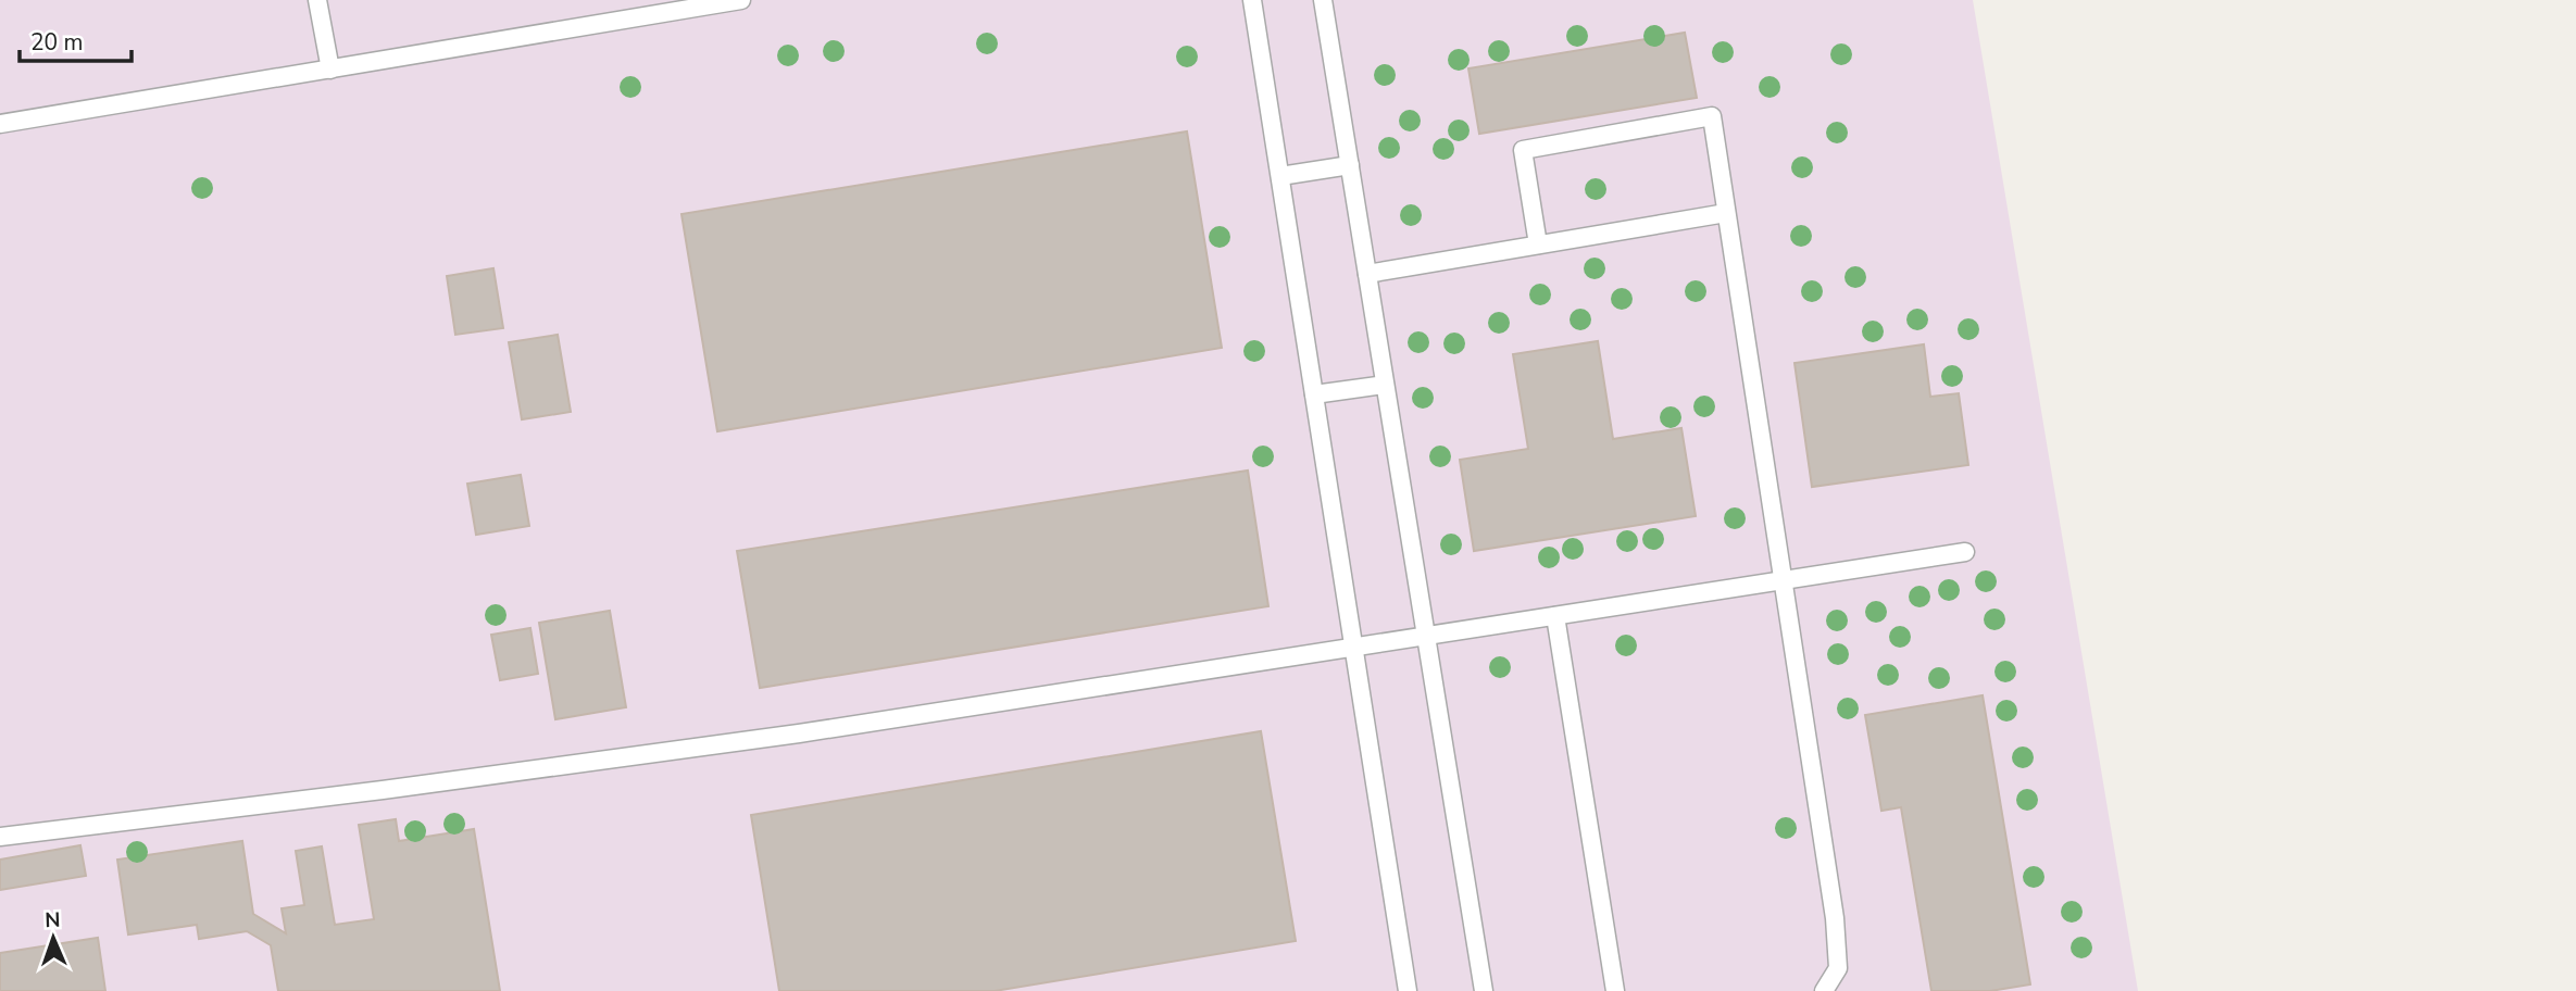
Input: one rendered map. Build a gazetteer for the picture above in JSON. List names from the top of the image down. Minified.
{"scale_bar":"20 m","north":"top"}
